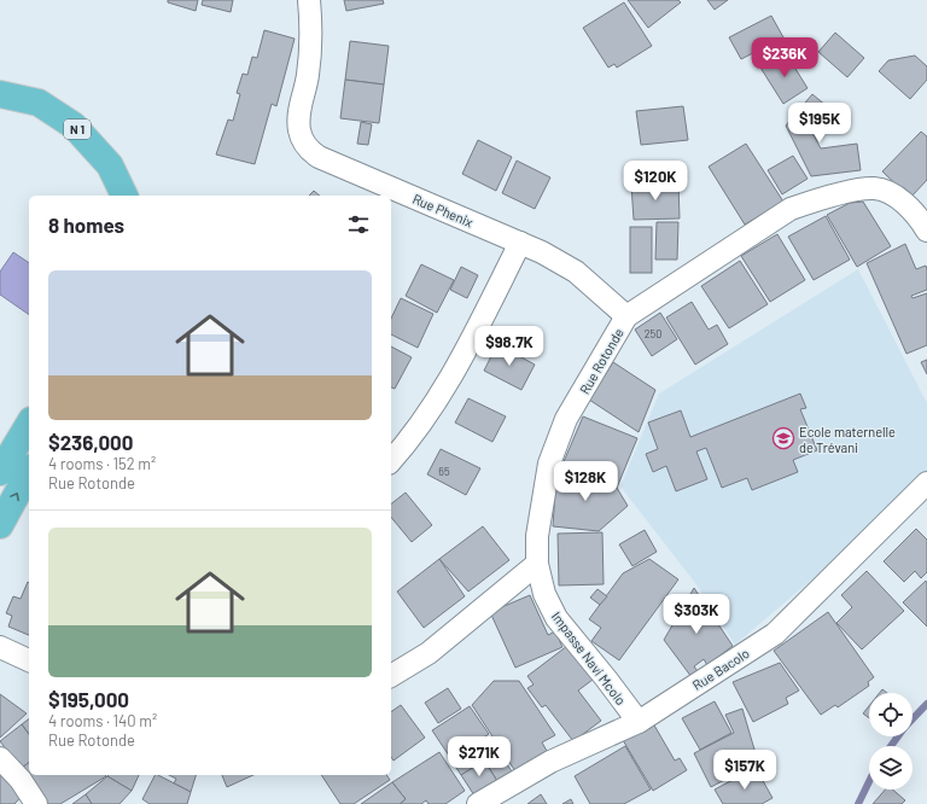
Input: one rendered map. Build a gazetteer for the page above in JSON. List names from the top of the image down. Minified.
{"streets":{"main road":["N 1"],"street":["Rue Phenix","Rue Rotonde","Impasse Navi Mcolo","Rue Bacolo"]},"crossings":[["Rue Phenix","Rue Rotonde"],["Rue Rotonde","Impasse Navi Mcolo"],["Impasse Navi Mcolo","Rue Bacolo"]],"places":{"school or university":["Ecole maternelle de Trévani"]},"house_numbers":["250","65"],"page":{"price":["$236K","$195K","$120K","$98.7K","$128K","$303K","$271K","$157K"],"heading":"8 homes","list":[{"name":"$236,000","note":"4 rooms · 152 m² · Rue Rotonde"},{"name":"$195,000","note":"4 rooms · 140 m² · Rue Rotonde"}]}}
